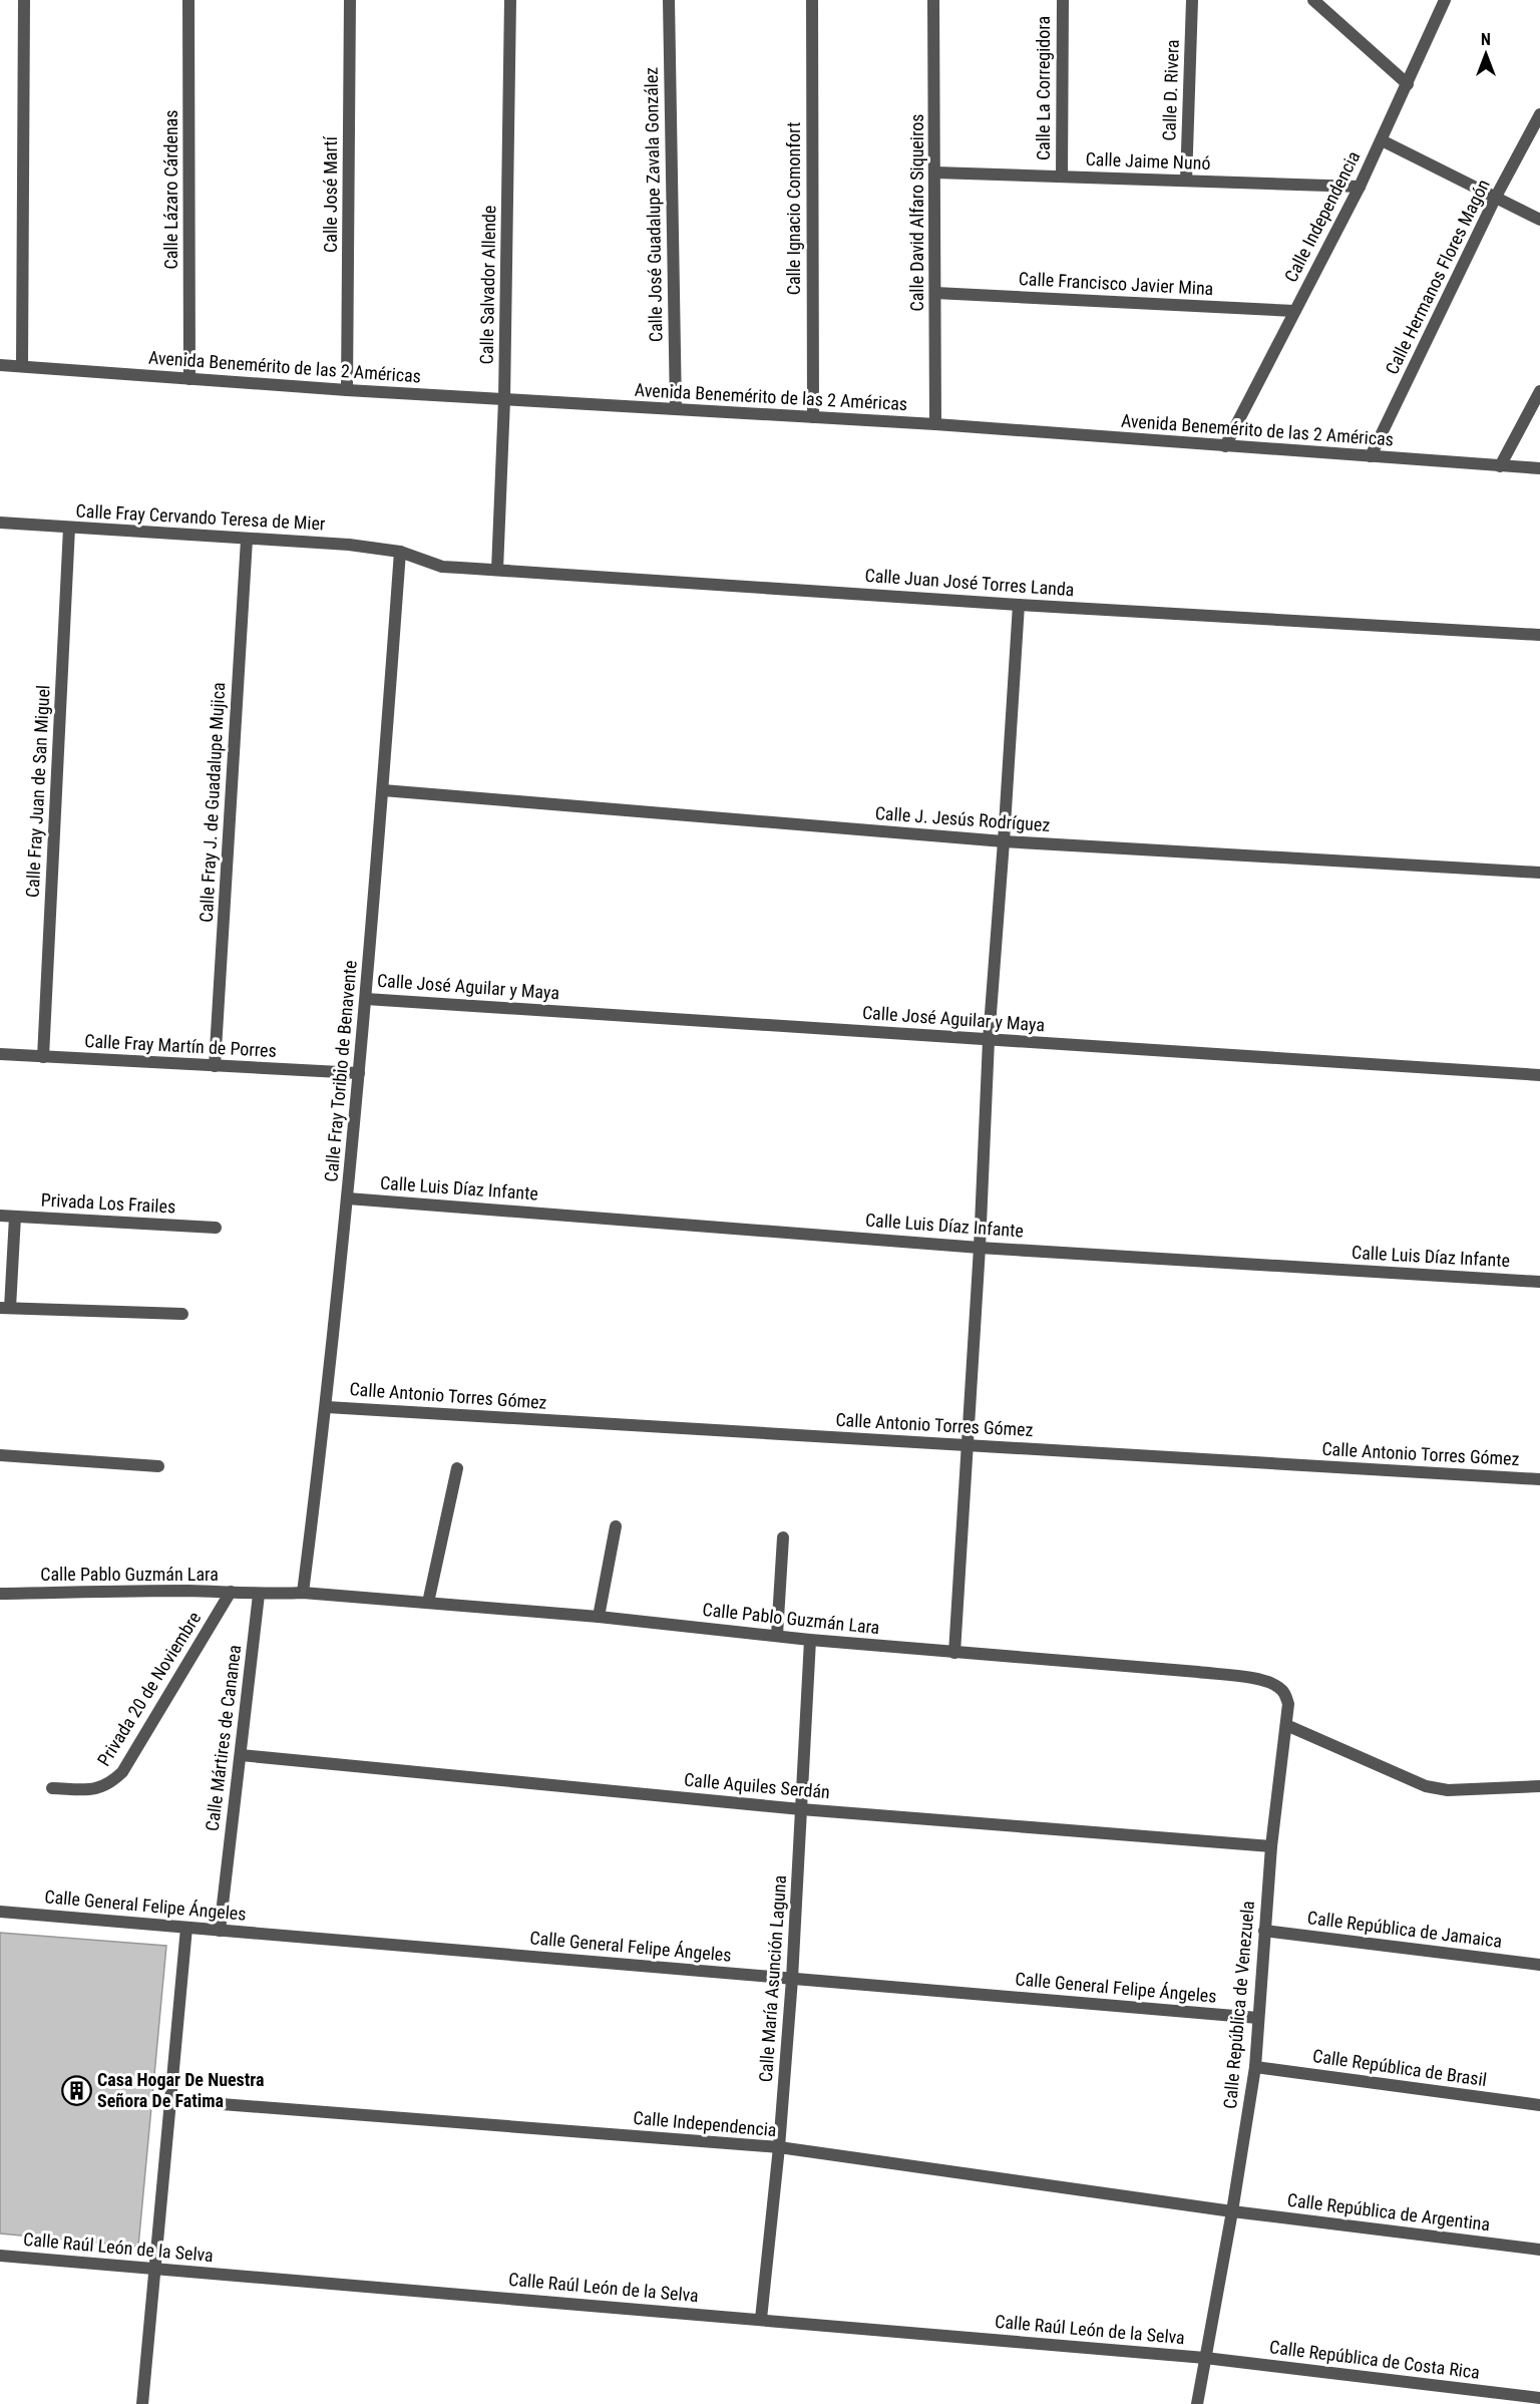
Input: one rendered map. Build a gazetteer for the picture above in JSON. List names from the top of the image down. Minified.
{"streets":{"street":["Calle La Corregidora","Calle D. Rivera","Calle Jaime Nunó","Calle Lázaro Cárdenas","Calle José Martí","Calle José Guadalupe Zavala González","Calle Ignacio Comonfort","Calle David Alfaro Siqueiros","Calle Independencia","Calle Hermanos Flores Magón","Calle Francisco Javier Mina","Calle Salvador Allende","Avenida Benemérito de las 2 Américas","Calle Fray Cervando Teresa de Mier","Calle Juan José Torres Landa","Calle Fray Juan de San Miguel","Calle Fray J. de Guadalupe Mujica","Calle J. Jesús Rodríguez","Calle José Aguilar y Maya","Calle Fray Martín de Porres","Calle Fray Toribio de Benavente","Calle Luis Díaz Infante","Privada Los Frailes","Calle Antonio Torres Gómez","Calle Pablo Guzmán Lara","Privada 20 de Noviembre","Calle Mártires de Cananea","Calle Aquiles Serdán","Calle General Felipe Ángeles","Calle República de Jamaica","Calle María Asunción Laguna","Calle República de Venezuela","Calle República de Brasil","Calle República de Argentina","Calle Raúl León de la Selva","Calle República de Costa Rica"]},"crossings":[["Calle La Corregidora","Calle Jaime Nunó"],["Calle D. Rivera","Calle Jaime Nunó"],["Calle Jaime Nunó","Calle David Alfaro Siqueiros"],["Calle Jaime Nunó","Calle Independencia"],["Calle Lázaro Cárdenas","Avenida Benemérito de las 2 Américas"],["Calle José Martí","Avenida Benemérito de las 2 Américas"],["Calle José Guadalupe Zavala González","Avenida Benemérito de las 2 Américas"],["Calle Ignacio Comonfort","Avenida Benemérito de las 2 Américas"],["Calle David Alfaro Siqueiros","Calle Francisco Javier Mina"],["Calle David Alfaro Siqueiros","Avenida Benemérito de las 2 Américas"],["Calle Independencia","Calle Francisco Javier Mina"],["Calle Independencia","Avenida Benemérito de las 2 Américas"],["Calle Independencia","Calle María Asunción Laguna"],["Calle Independencia","Calle República de Venezuela"],["Calle Independencia","Calle República de Argentina"],["Calle Hermanos Flores Magón","Avenida Benemérito de las 2 Américas"],["Calle Salvador Allende","Avenida Benemérito de las 2 Américas"],["Calle Salvador Allende","Calle Juan José Torres Landa"],["Calle Fray Cervando Teresa de Mier","Calle Juan José Torres Landa"],["Calle Fray Cervando Teresa de Mier","Calle Fray Juan de San Miguel"],["Calle Fray Cervando Teresa de Mier","Calle Fray J. de Guadalupe Mujica"],["Calle Fray Cervando Teresa de Mier","Calle Fray Toribio de Benavente"],["Calle Juan José Torres Landa","Calle Fray Toribio de Benavente"],["Calle Fray Juan de San Miguel","Calle Fray Martín de Porres"],["Calle Fray J. de Guadalupe Mujica","Calle Fray Martín de Porres"],["Calle J. Jesús Rodríguez","Calle Fray Toribio de Benavente"],["Calle José Aguilar y Maya","Calle Fray Toribio de Benavente"],["Calle Fray Martín de Porres","Calle Fray Toribio de Benavente"],["Calle Fray Toribio de Benavente","Calle Luis Díaz Infante"],["Calle Fray Toribio de Benavente","Calle Antonio Torres Gómez"],["Calle Fray Toribio de Benavente","Calle Pablo Guzmán Lara"],["Calle Pablo Guzmán Lara","Privada 20 de Noviembre"],["Calle Pablo Guzmán Lara","Calle Mártires de Cananea"],["Calle Pablo Guzmán Lara","Calle María Asunción Laguna"],["Calle Pablo Guzmán Lara","Calle República de Venezuela"],["Calle Mártires de Cananea","Calle Aquiles Serdán"],["Calle Mártires de Cananea","Calle General Felipe Ángeles"],["Calle Aquiles Serdán","Calle María Asunción Laguna"],["Calle Aquiles Serdán","Calle República de Venezuela"],["Calle General Felipe Ángeles","Calle María Asunción Laguna"],["Calle General Felipe Ángeles","Calle República de Venezuela"],["Calle República de Jamaica","Calle República de Venezuela"],["Calle María Asunción Laguna","Calle Raúl León de la Selva"],["Calle República de Venezuela","Calle República de Brasil"],["Calle República de Venezuela","Calle República de Argentina"],["Calle República de Venezuela","Calle Raúl León de la Selva"],["Calle República de Venezuela","Calle República de Costa Rica"],["Calle Raúl León de la Selva","Calle República de Costa Rica"]],"places":{"building":["Casa Hogar De Nuestra Señora De Fatima"]},"north":"top"}
